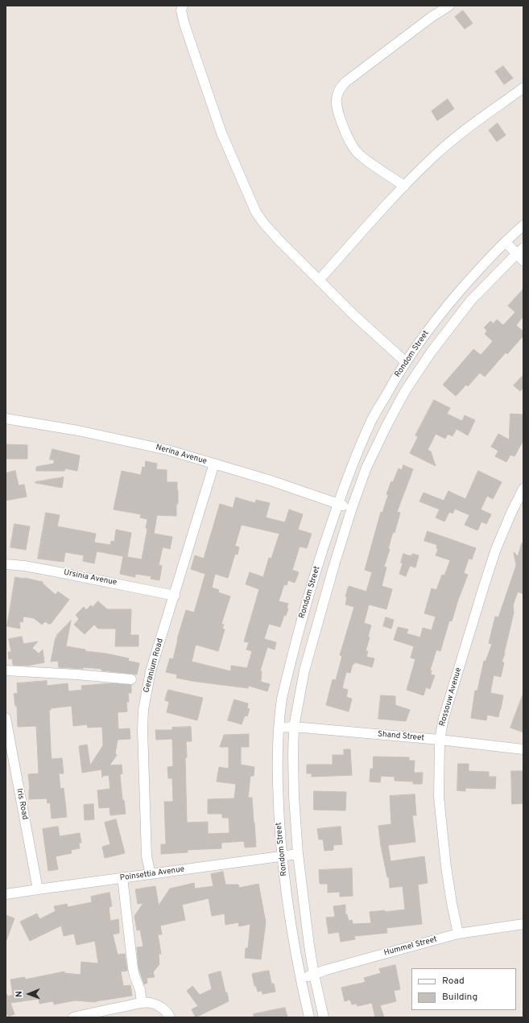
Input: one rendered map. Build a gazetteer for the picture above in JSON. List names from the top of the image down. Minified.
{"streets":{"street":["Rondom Street","Nerina Avenue","Ursinia Avenue","Geranium Road","Rossouw Avenue","Shand Street","Iris Road","Poinsettia Avenue","Hummel Street"]},"crossings":[["Rondom Street","Nerina Avenue"],["Rondom Street","Shand Street"],["Rondom Street","Poinsettia Avenue"],["Rondom Street","Hummel Street"],["Nerina Avenue","Geranium Road"],["Ursinia Avenue","Geranium Road"],["Geranium Road","Poinsettia Avenue"],["Rossouw Avenue","Shand Street"],["Rossouw Avenue","Hummel Street"],["Iris Road","Poinsettia Avenue"]],"legend":["Road","Building"],"north":"left"}
